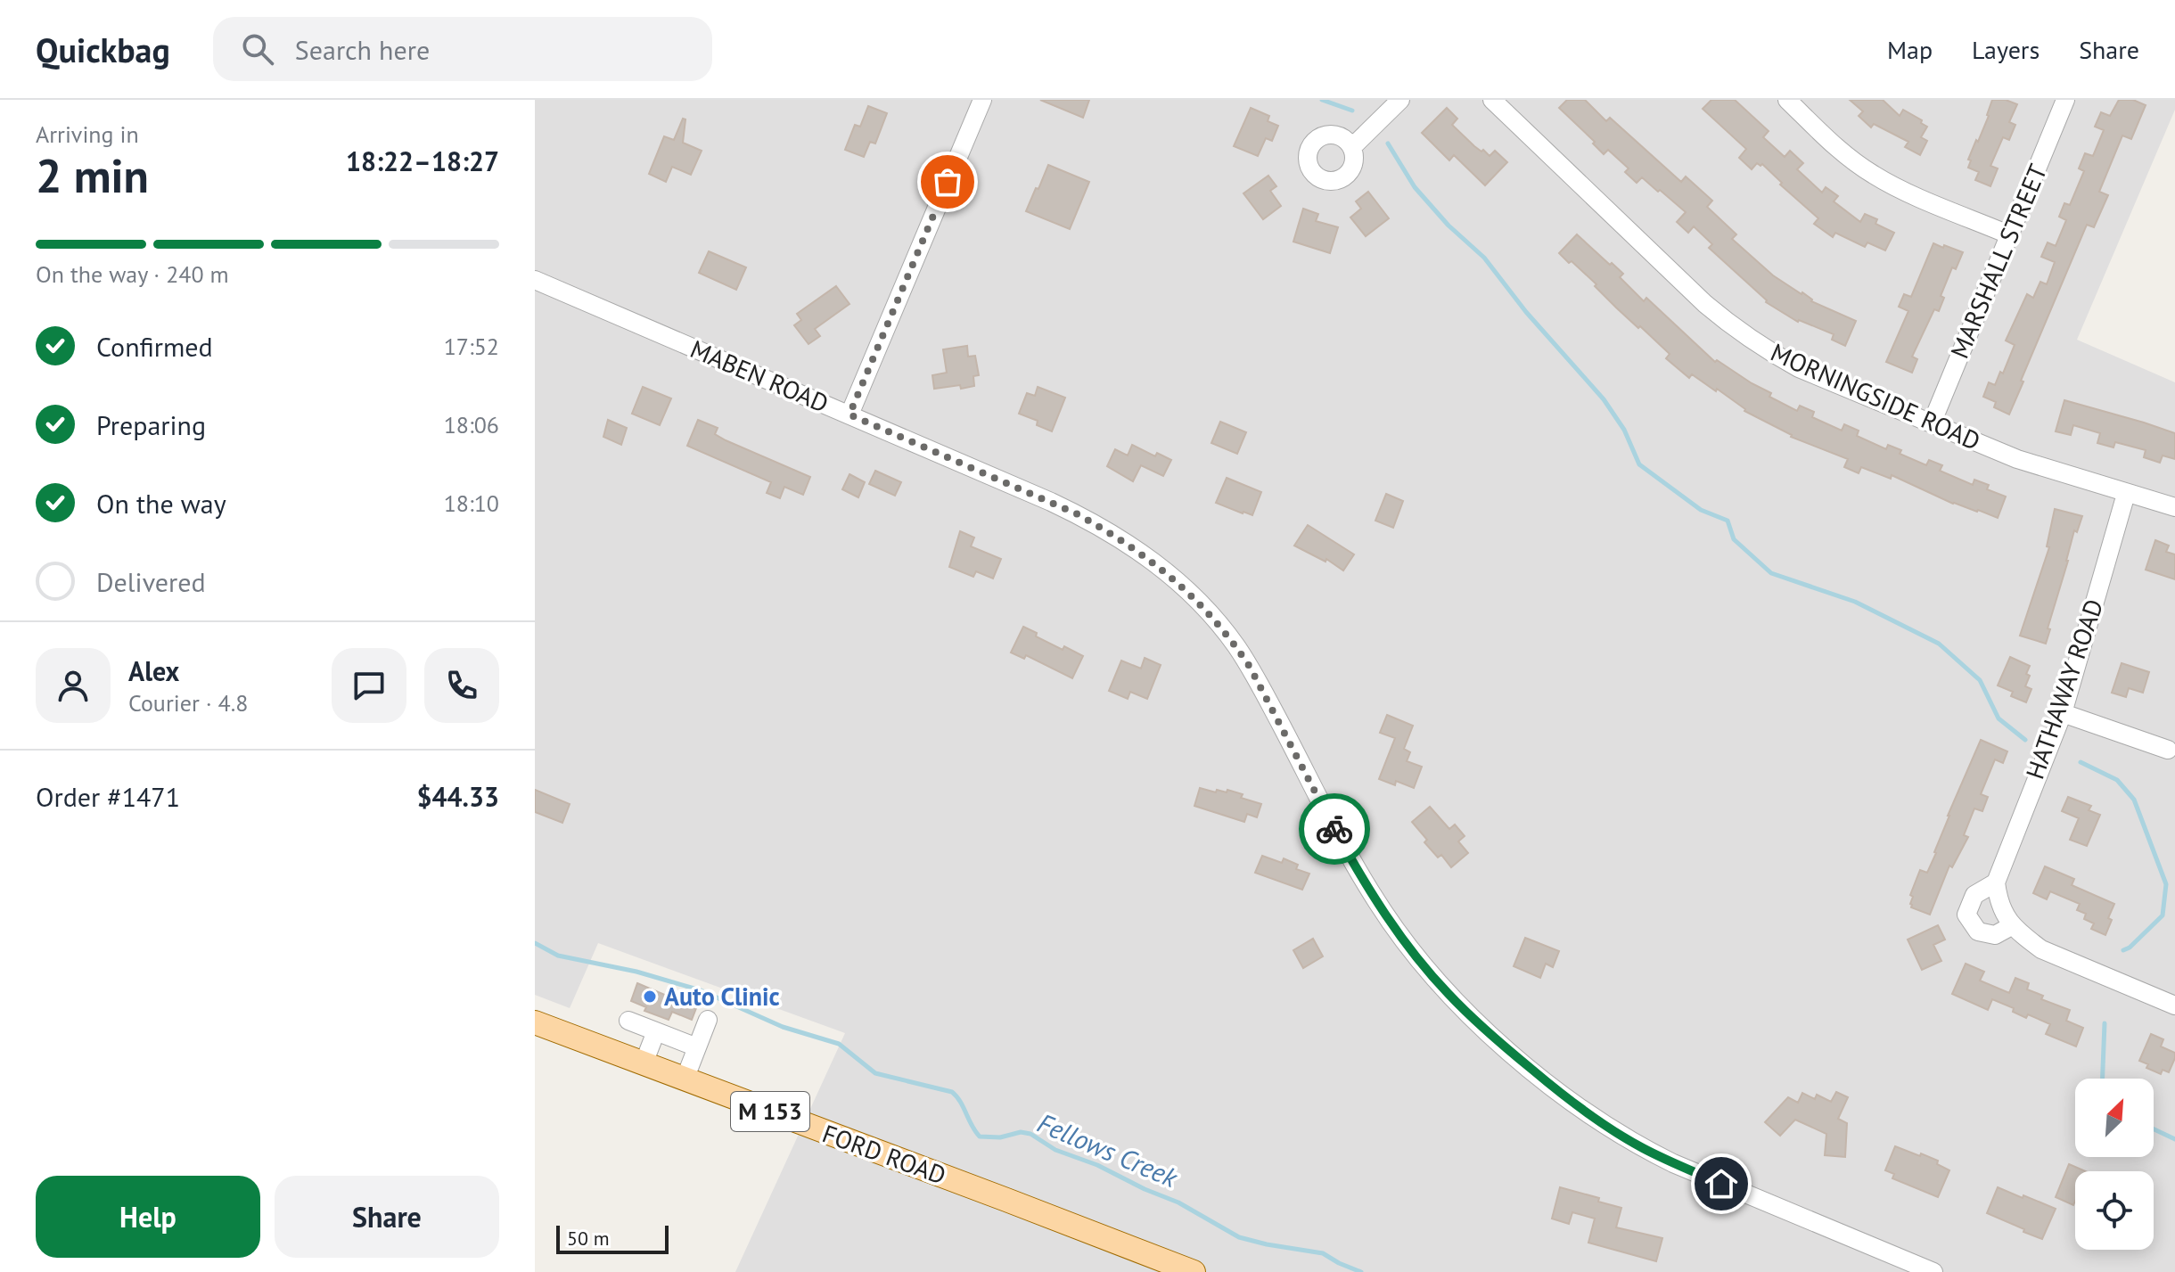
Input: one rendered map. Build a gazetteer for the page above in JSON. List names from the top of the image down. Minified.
{"streets":{"main road":["M 153","FORD ROAD"],"street":["MARSHALL STREET","MABEN ROAD","MORNINGSIDE ROAD","HATHAWAY ROAD"]},"crossings":[["MARSHALL STREET","MORNINGSIDE ROAD"],["MORNINGSIDE ROAD","HATHAWAY ROAD"]],"water":["Fellows Creek"],"places":["Auto Clinic"],"scale_bar":"50 m","north":"top right","page":{"header":"Quickbag","search":"Search here","nav":["Map","Layers","Share"],"heading":["2 min","Arriving in","18:22–18:27"],"panel":["Alex","Courier · 4.8","Order #1471","$44.33"],"bar":"On the way · 240 m","list":[["Confirmed","17:52"],["Preparing","18:06"],["On the way","18:10"],"Delivered"],"buttons":["Help","Share"],"scale":"50 m"}}
